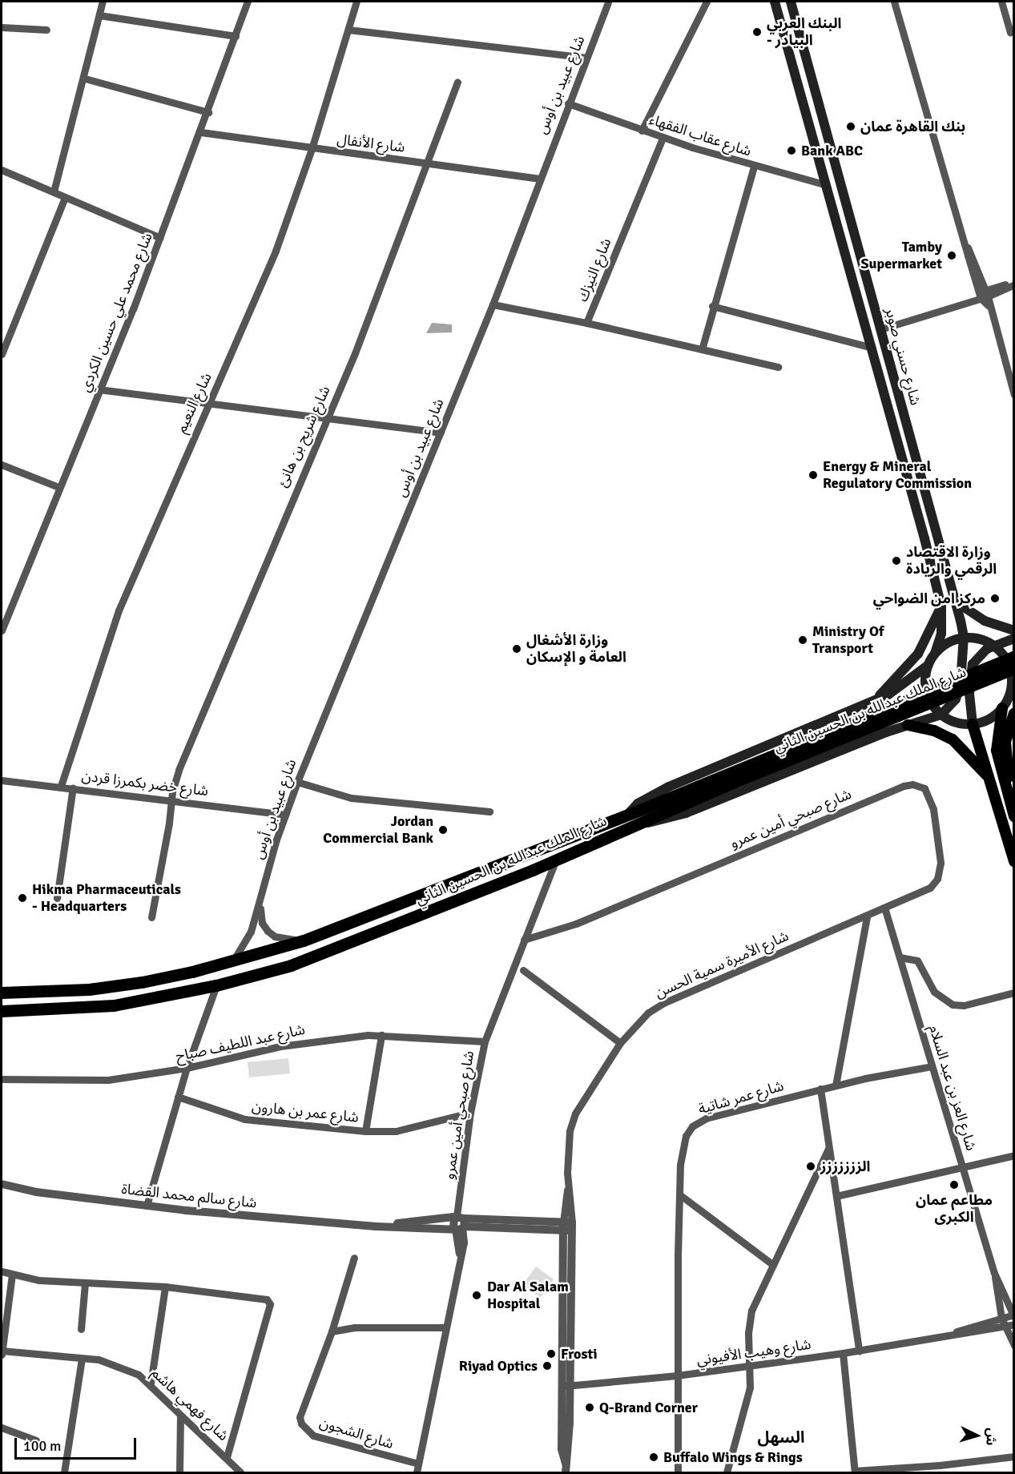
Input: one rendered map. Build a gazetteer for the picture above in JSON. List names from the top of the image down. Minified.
{"streets":{"highway":["شارع الملك عبدالله بن الحسين الثاني"],"main road":["شارع حسني صوبر"],"street":["شارع عبيد بن أوس","شارع عقاب الفقهاء","شارع الأنفال","شارع النيزك","شارع محمد علي حسين الكردي","شارع النعيم","شارع شريح بن هانئ","شارع خضر بكمرزا قردن","شارع صبحي أمين عمرو","شارع الأميرة سمية الحسن","شارع عبد اللطيف صباح","شارع العز بن عبد السلام","شارع عمر شاتية","شارع عمر بن هارون","شارع سالم محمد القضاة","شارع وهيب الأفيوني","شارع فهمي هاشم","شارع الشجون"]},"crossings":[["شارع عبيد بن أوس","شارع عقاب الفقهاء"],["شارع عبيد بن أوس","شارع الأنفال"],["شارع عبيد بن أوس","شارع النيزك"],["شارع عبيد بن أوس","شارع الملك عبدالله بن الحسين الثاني"],["شارع عبيد بن أوس","شارع خضر بكمرزا قردن"],["شارع عقاب الفقهاء","شارع النيزك"],["شارع عقاب الفقهاء","شارع حسني صوبر"],["شارع الأنفال","شارع محمد علي حسين الكردي"],["شارع الأنفال","شارع النعيم"],["شارع الأنفال","شارع شريح بن هانئ"],["شارع النعيم","شارع خضر بكمرزا قردن"],["شارع شريح بن هانئ","شارع خضر بكمرزا قردن"],["شارع الملك عبدالله بن الحسين الثاني","شارع صبحي أمين عمرو"],["شارع صبحي أمين عمرو","شارع الأميرة سمية الحسن"],["شارع صبحي أمين عمرو","شارع عبد اللطيف صباح"],["شارع صبحي أمين عمرو","شارع العز بن عبد السلام"],["شارع صبحي أمين عمرو","شارع سالم محمد القضاة"],["شارع صبحي أمين عمرو","شارع الشجون"],["شارع الأميرة سمية الحسن","شارع العز بن عبد السلام"],["شارع الأميرة سمية الحسن","شارع سالم محمد القضاة"],["شارع الأميرة سمية الحسن","شارع وهيب الأفيوني"],["شارع عبد اللطيف صباح","شارع عمر بن هارون"],["شارع العز بن عبد السلام","شارع عمر شاتية"],["شارع العز بن عبد السلام","شارع وهيب الأفيوني"],["شارع عمر شاتية","شارع وهيب الأفيوني"]],"districts":["السهل"],"places":["البنك العربي - البيادر","بنك القاهرة عمان","Bank ABC","Tamby Supermarket","Energy & Mineral Regulatory Commission","وزارة الاقتصاد الرقمي والريادة","مركز امن الضواحي","Ministry Of Transport","وزارة الأشغال العامة و الإسكان","Jordan Commercial Bank","Hikma Pharmaceuticals - Headquarters","الززززززز","مطاعم عمان الكبرى","Dar Al Salam Hospital","Frosti","Riyad Optics","Q-Brand Corner","Buffalo Wings & Rings"],"scale_bar":"100 m","north":"right"}
